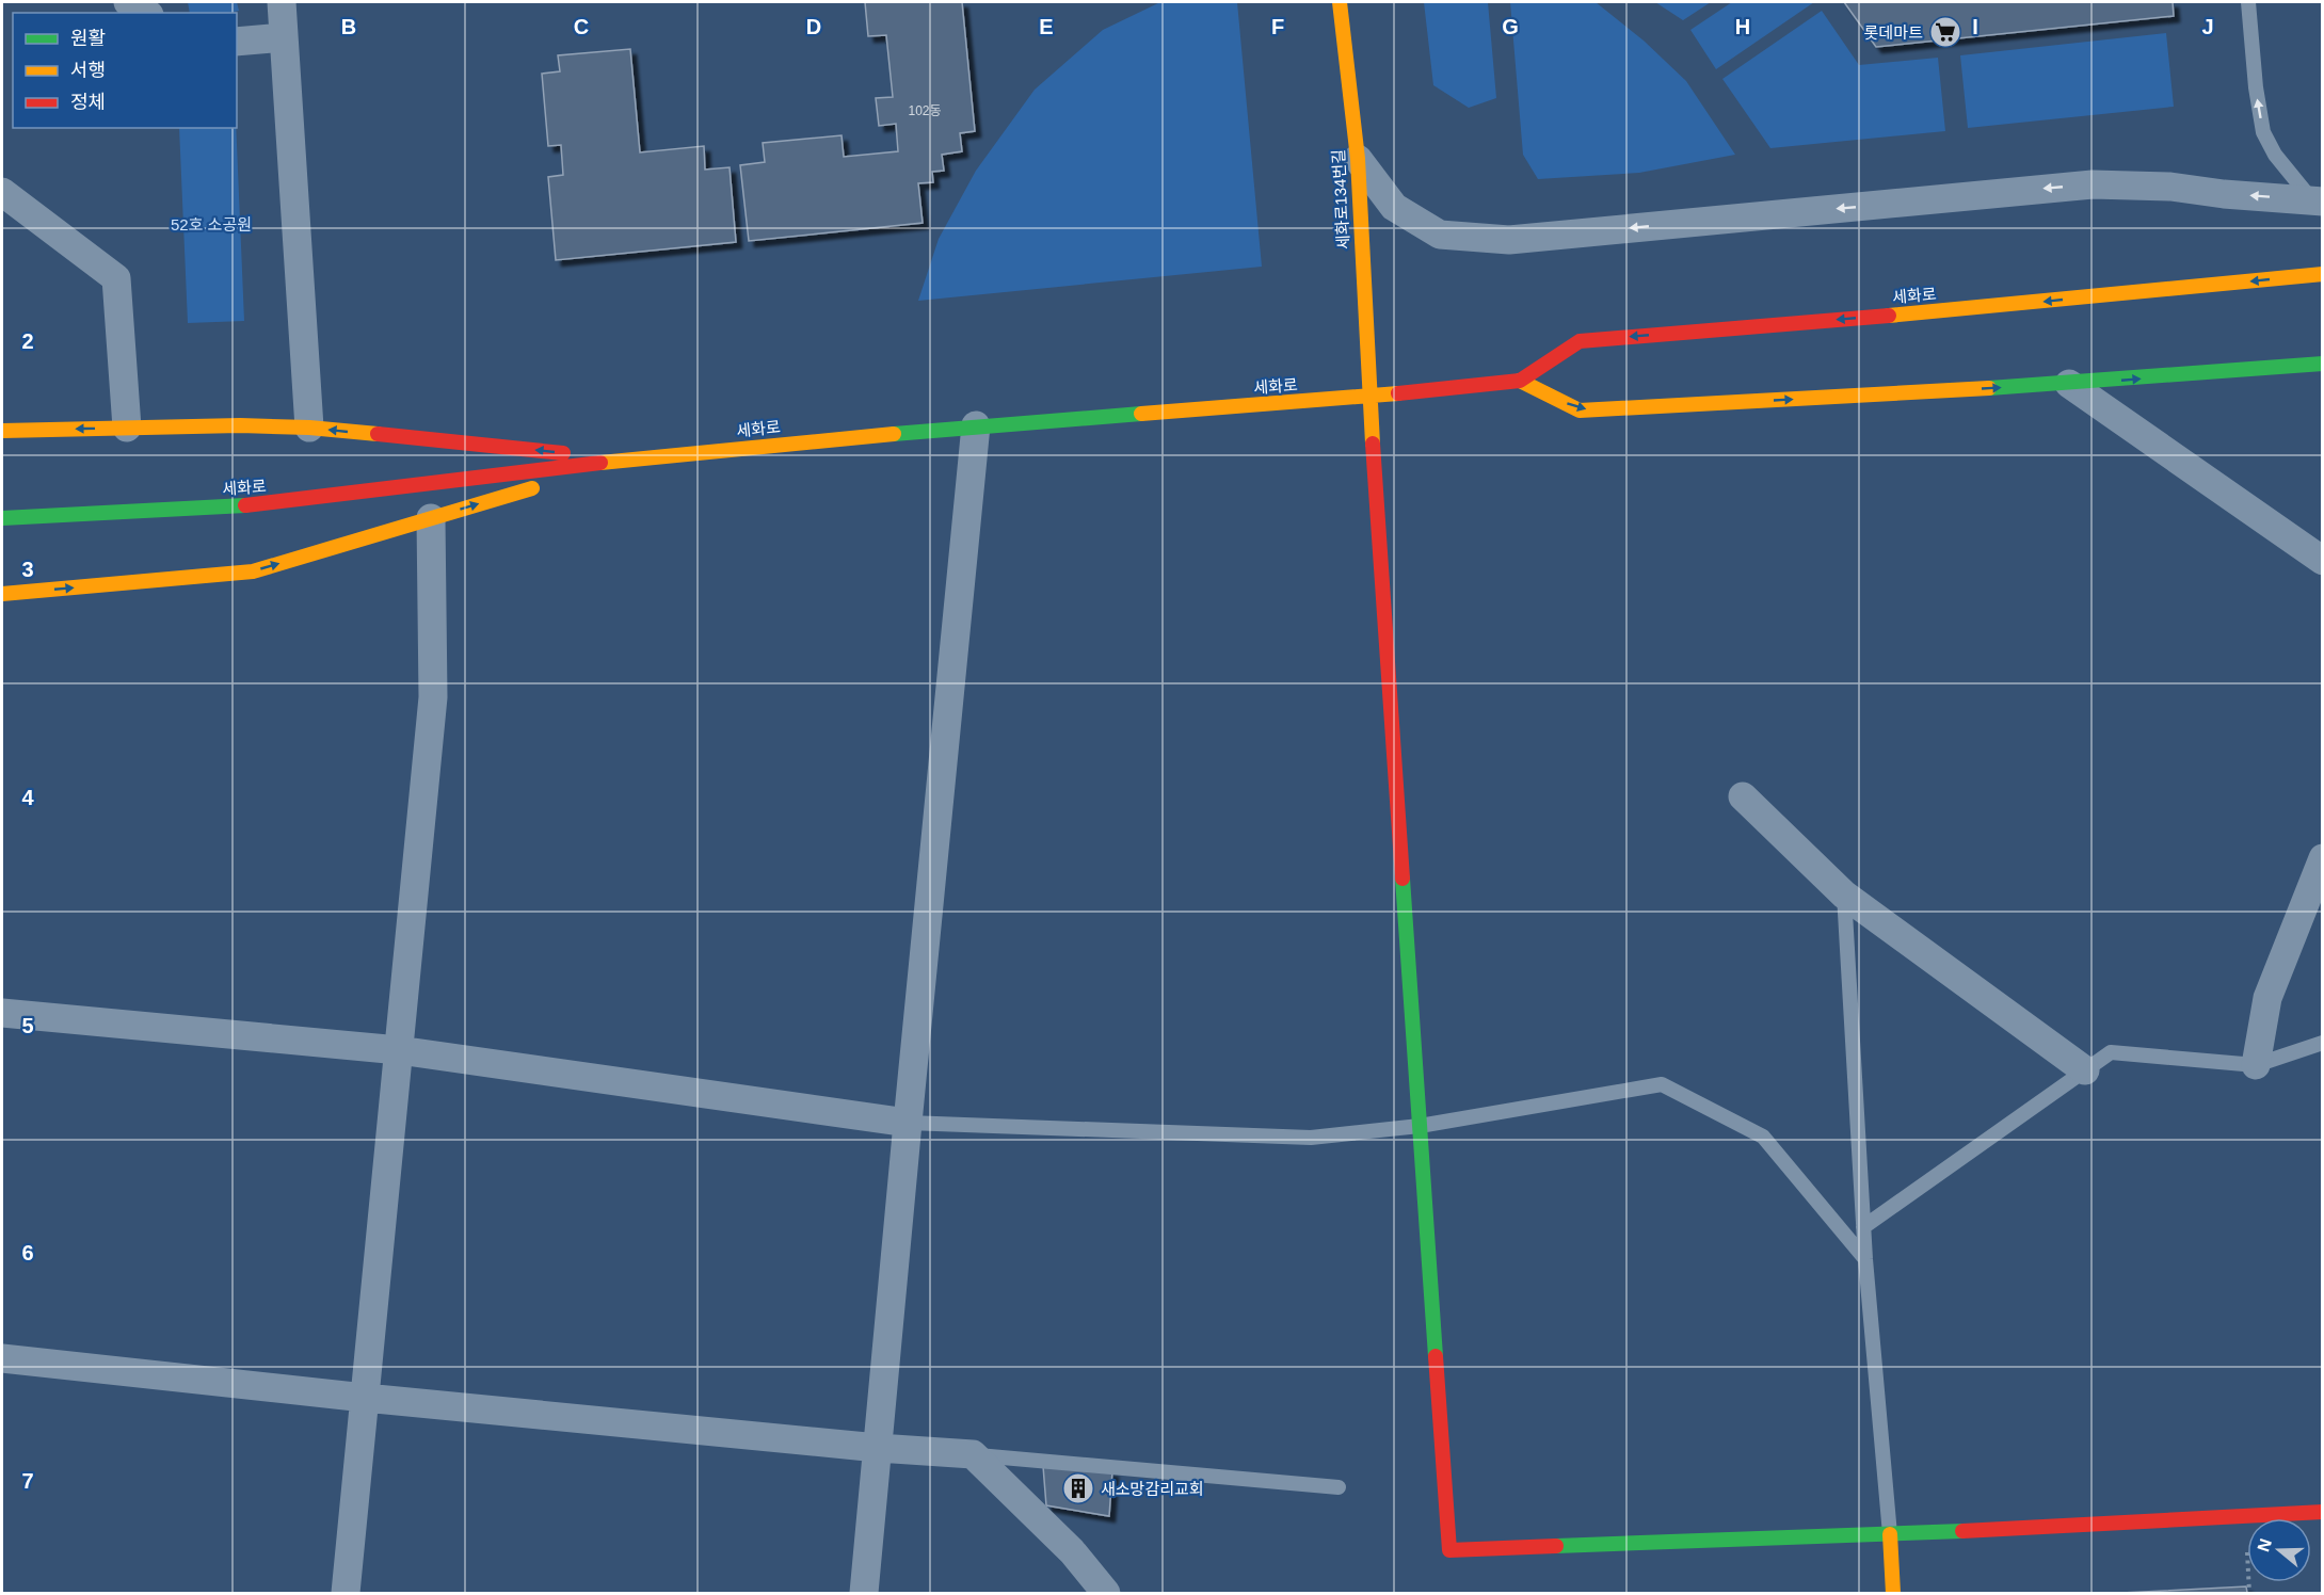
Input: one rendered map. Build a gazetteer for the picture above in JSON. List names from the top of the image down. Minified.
{"streets":{"main road":["세화로134번길","세화로"]},"crossings":[["세화로134번길","세화로"]],"parks":["52호 소공원"],"places":{"supermarket":["롯데마트"],"building":["새소망감리교회"]},"house_numbers":["102동"],"legend":["원활","서행","정체"],"north":"left","grid":{"columns":["B","C","D","E","F","G","H","I","J"],"rows":["2","3","4","5","6","7"]}}
